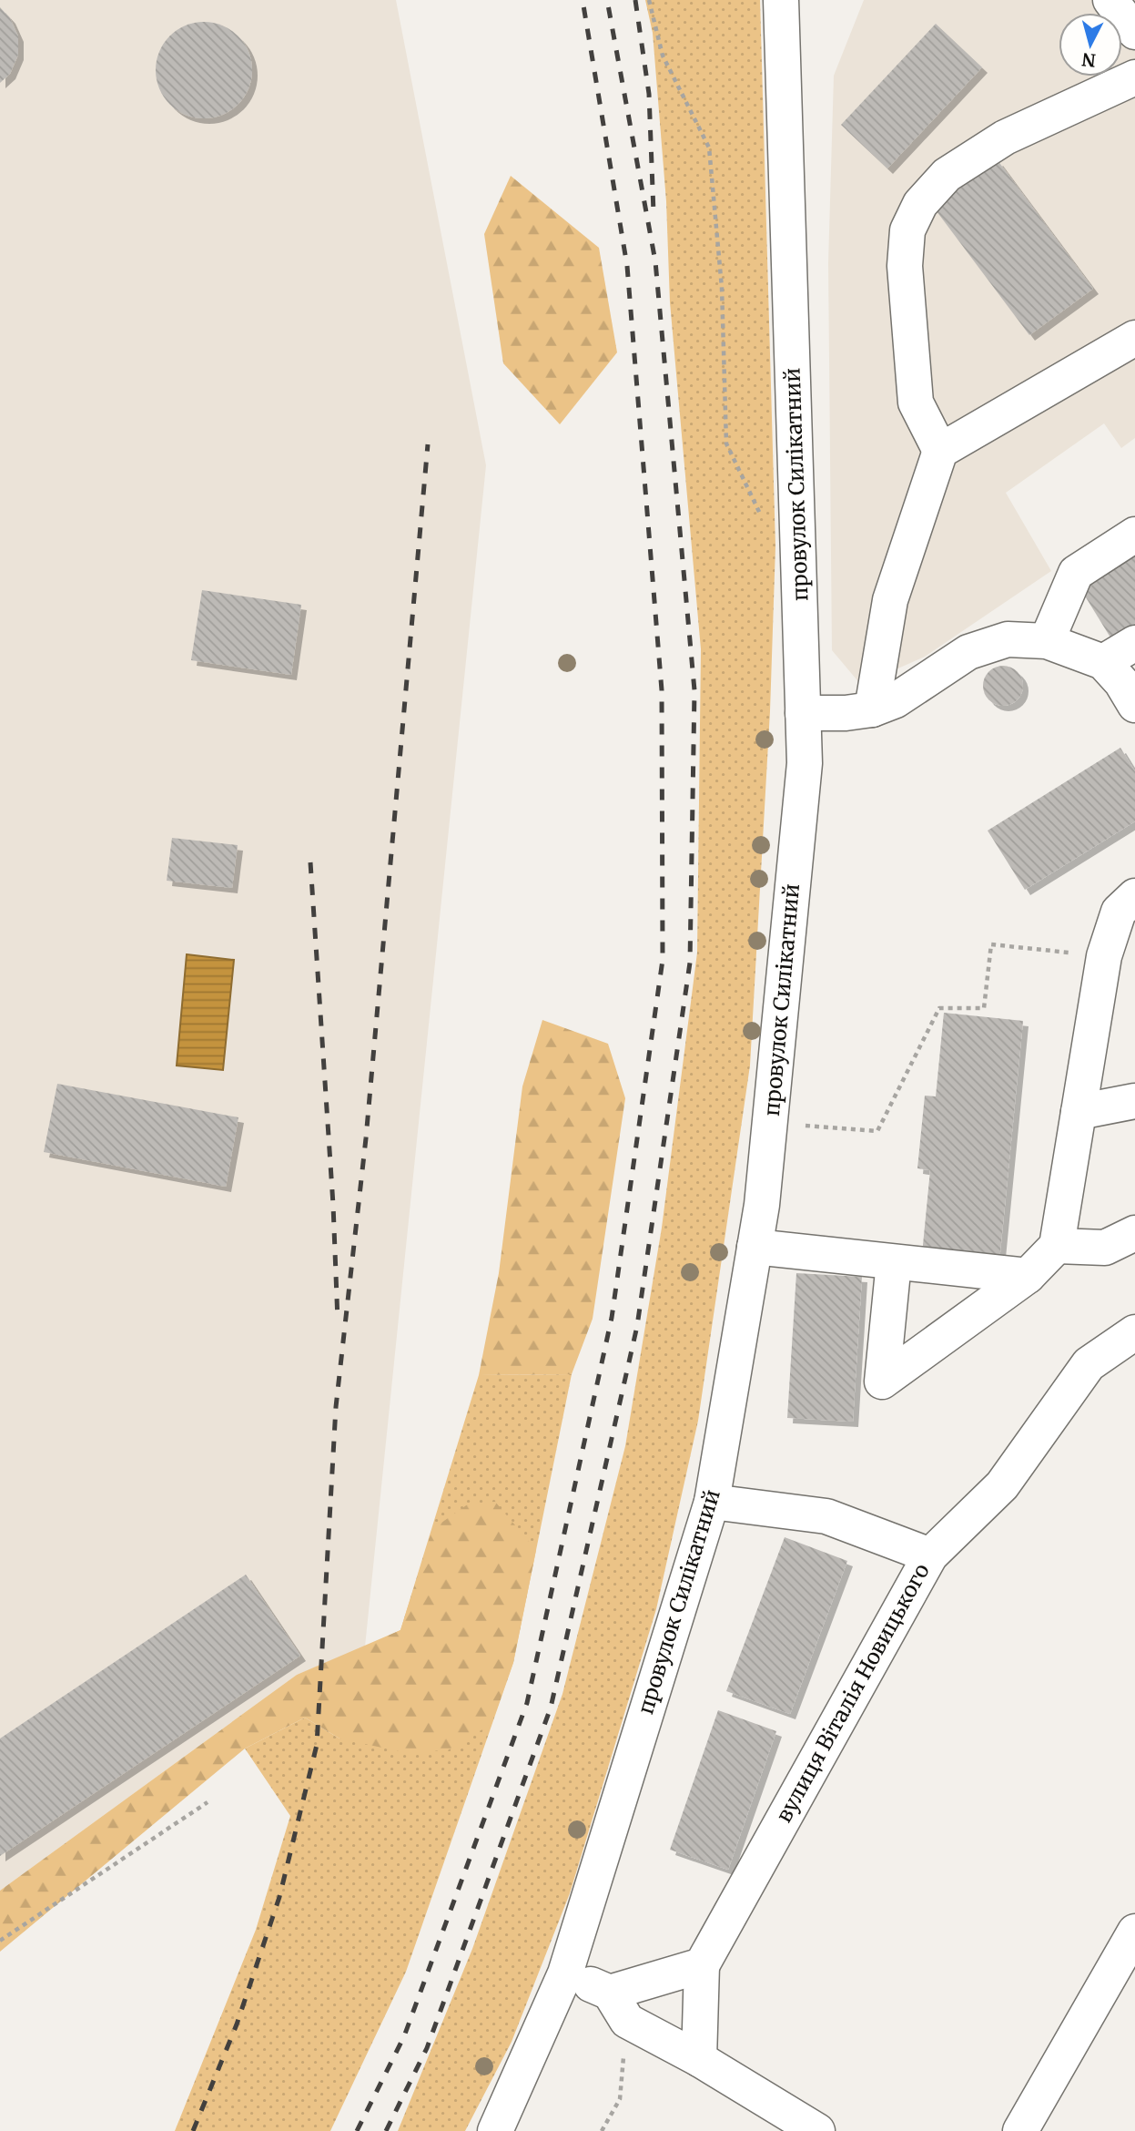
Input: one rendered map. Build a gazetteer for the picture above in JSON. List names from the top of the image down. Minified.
{"streets":{"street":["провулок Силікатний","вулиця Віталія Новицького"]},"north":"bottom"}
